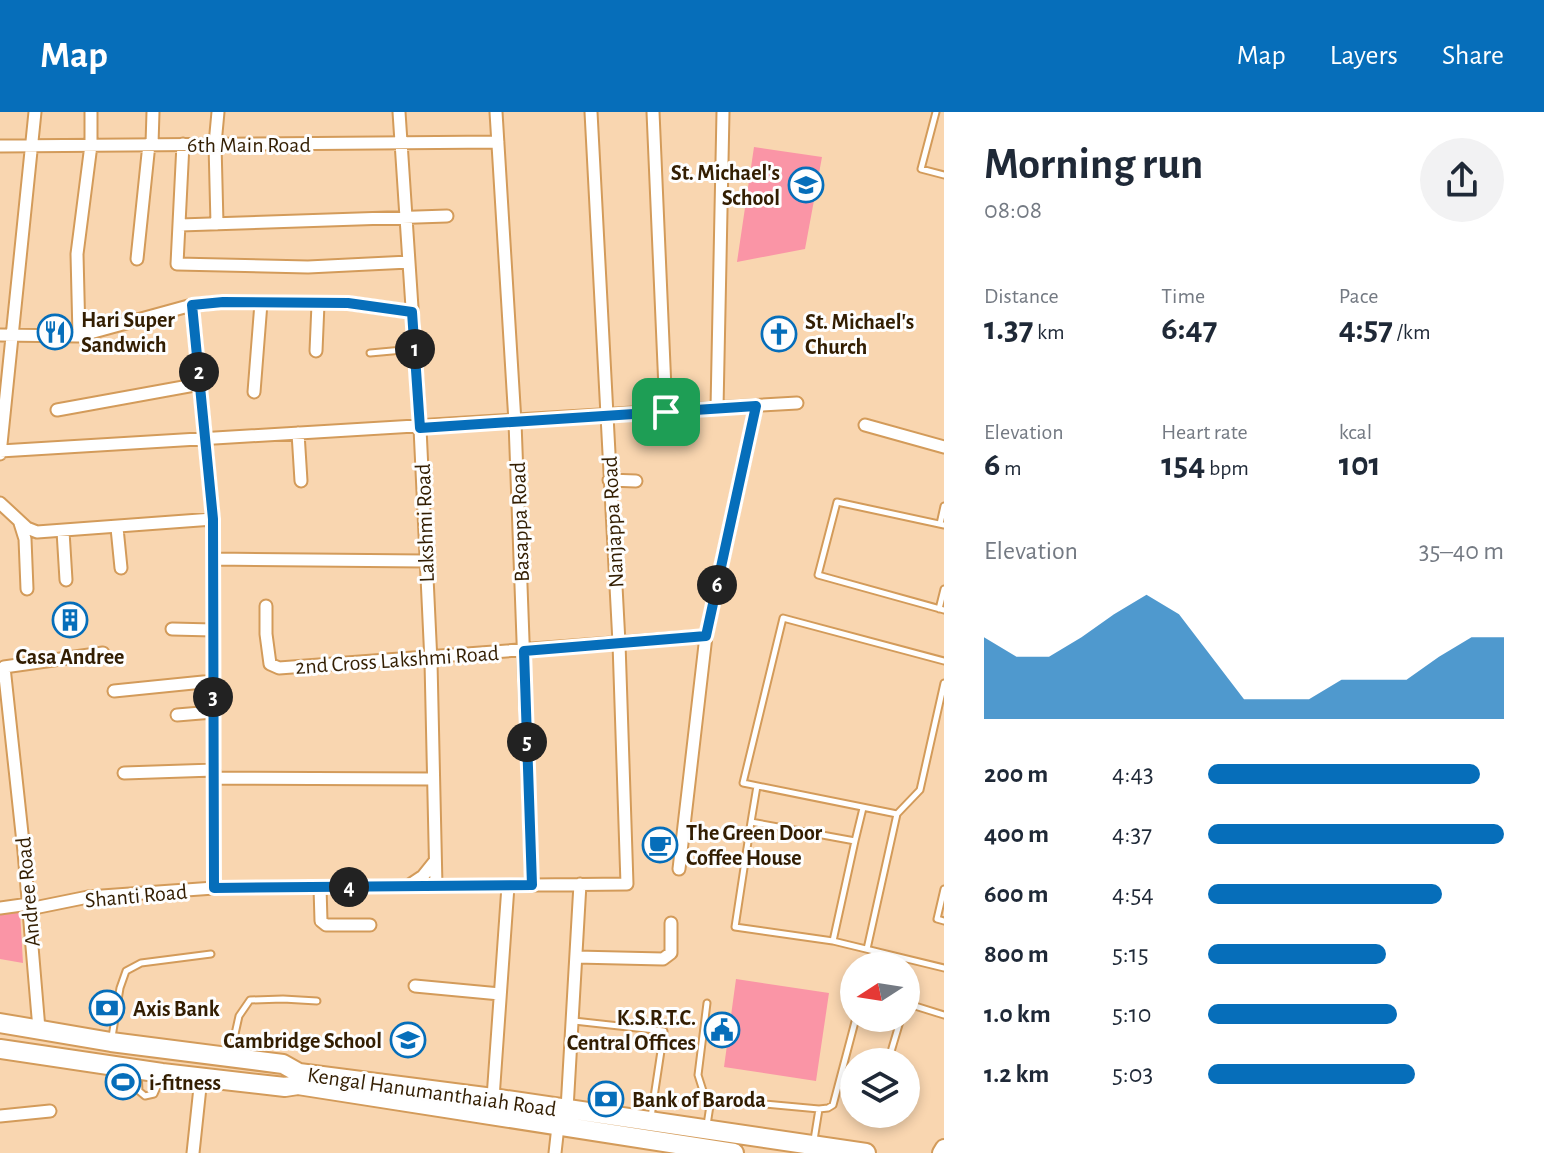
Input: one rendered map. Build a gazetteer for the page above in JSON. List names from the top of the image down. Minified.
{"streets":{"main road":["Kengal Hanumanthaiah Road"],"street":["6th Main Road","Basappa Road","Nanjappa Road","Lakshmi Road","2nd Cross Lakshmi Road","Andree Road","Shanti Road"]},"crossings":[["6th Main Road","Basappa Road"],["6th Main Road","Lakshmi Road"],["Basappa Road","2nd Cross Lakshmi Road"],["Basappa Road","Shanti Road"],["Nanjappa Road","2nd Cross Lakshmi Road"],["Nanjappa Road","Shanti Road"],["Lakshmi Road","2nd Cross Lakshmi Road"],["Lakshmi Road","Shanti Road"],["Andree Road","Shanti Road"],["Andree Road","Kengal Hanumanthaiah Road"]],"places":{"school or university":["St. Michael's School","Cambridge School"],"restaurant":["Hari Super Sandwich"],"church":["St. Michael's Church"],"building":["Casa Andree"],"cafe":["The Green Door Coffee House"],"bank":["Axis Bank","Bank of Baroda"],"public building":["K.S.R.T.C. Central Offices"],"sports":["i-fitness"]},"north":"left","page":{"header":"Map","nav":["Map","Layers","Share"],"heading":["Morning run","08:08"],"stats":[["Distance","1.37 km"],["Time","6:47"],["Pace","4:57 /km"],["Elevation","6 m"],["Heart rate","154 bpm"],["kcal","101"]],"pins":["1","2","6","3","5","4"],"chart":["Elevation","35–40 m"],"list":[{"name":"200 m","note":"4:43"},{"name":"400 m","note":"4:37"},{"name":"600 m","note":"4:54"},{"name":"800 m","note":"5:15"},{"name":"1.0 km","note":"5:10"},{"name":"1.2 km","note":"5:03"}]}}
